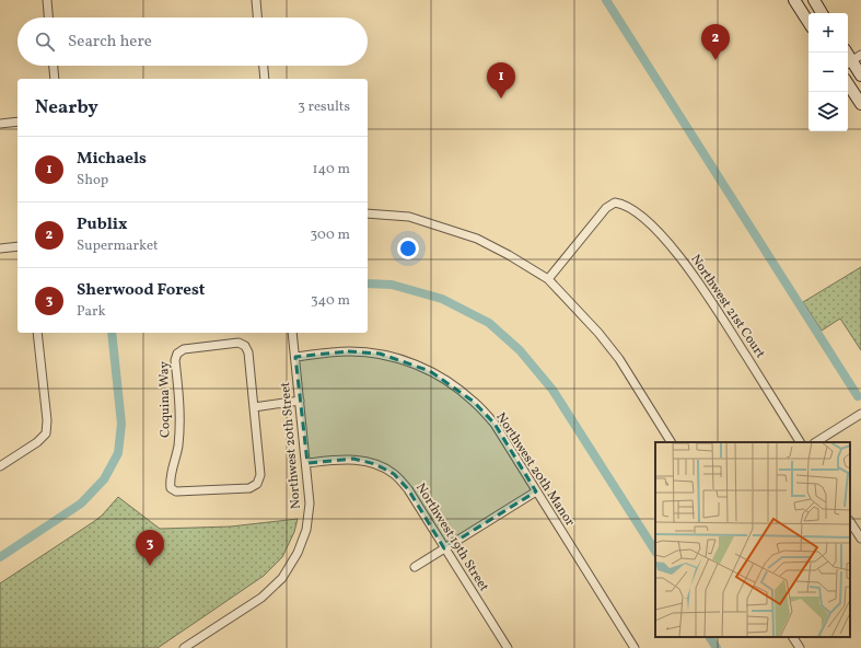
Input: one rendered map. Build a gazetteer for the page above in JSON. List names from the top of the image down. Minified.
{"streets":{"street":["Northwest 21st Court","Coquina Way","Northwest 20th Street","Northwest 20th Manor","Northwest 19th Street"]},"crossings":[["Northwest 20th Street","Northwest 20th Manor"],["Northwest 20th Street","Northwest 19th Street"]],"page":{"map_buttons":["+","−"],"search":"Search here","pins":["2","1","3"],"heading":["Nearby","3 results"],"list":[{"mark":"1","name":"Michaels","note":"Shop","value":"140 m"},{"mark":"2","name":"Publix","note":"Supermarket","value":"300 m"},{"mark":"3","name":"Sherwood Forest","note":"Park","value":"340 m"}]}}
